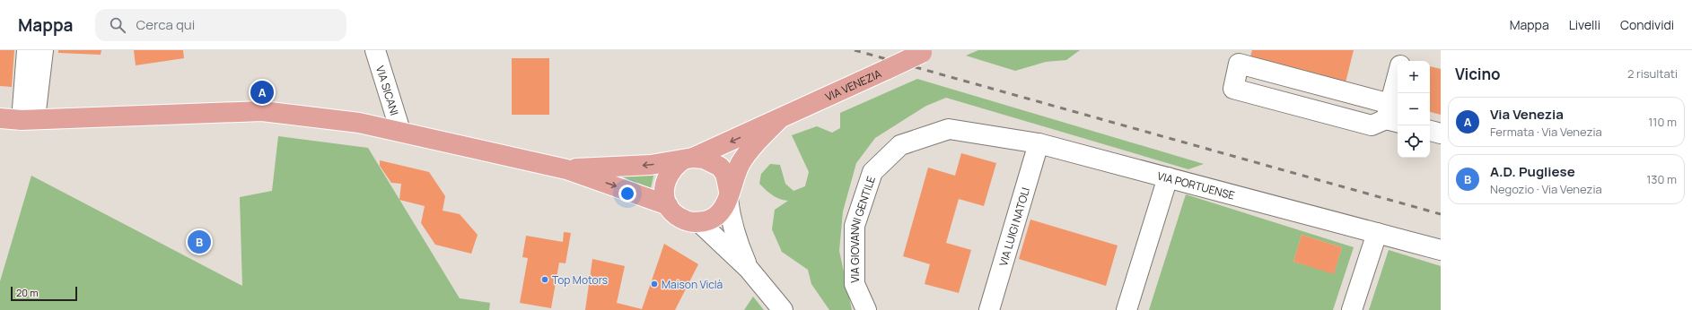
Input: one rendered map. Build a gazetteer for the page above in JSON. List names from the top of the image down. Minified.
{"streets":{"main road":["VIA VENEZIA"],"street":["VIA SICANI","VIA PORTUENSE","VIA LUIGI NATOLI","VIA GIOVANNI GENTILE"]},"crossings":[["VIA PORTUENSE","VIA LUIGI NATOLI"],["VIA PORTUENSE","VIA GIOVANNI GENTILE"]],"one_way":["VIA VENEZIA"],"places":["Top Motors","Maison Viclà"],"scale_bar":"20 m","page":{"header":"Mappa","search":"Cerca qui","nav":["Mappa","Livelli","Condividi"],"heading":["Vicino","2 risultati"],"map_buttons":["+","−"],"pins":["A","B"],"list":[{"mark":"A","name":"Via Venezia","note":"Fermata · Via Venezia","value":"110 m"},{"mark":"B","name":"A.D. Pugliese","note":"Negozio · Via Venezia","value":"130 m"}],"scale":"20 m"}}
